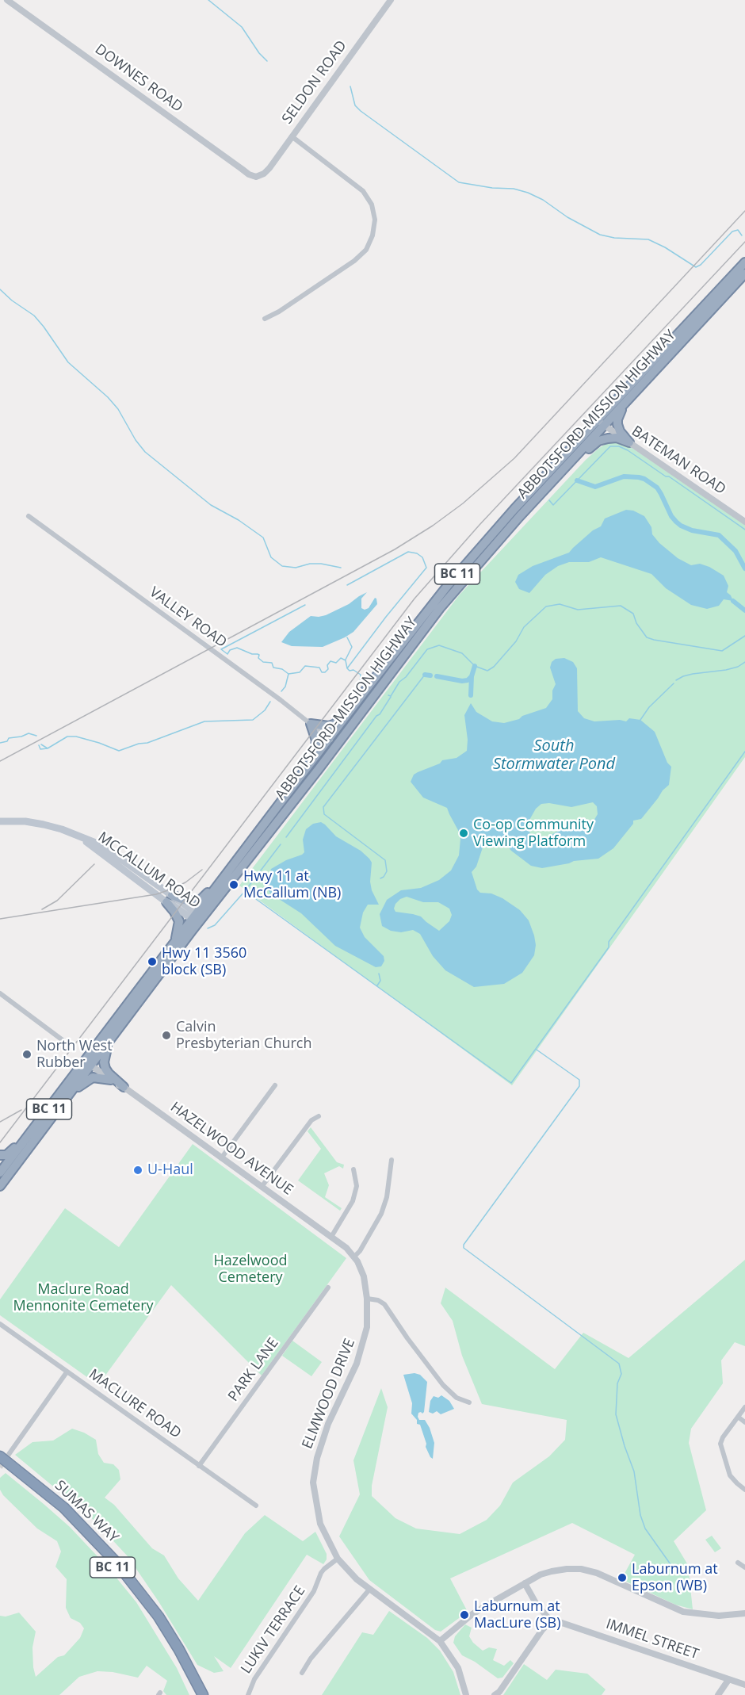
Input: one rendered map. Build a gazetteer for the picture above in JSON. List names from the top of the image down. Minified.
{"streets":{"highway":["ABBOTSFORD-MISSION HIGHWAY","BC 11","SUMAS WAY"],"main road":["MCCALLUM ROAD"],"street":["DOWNES ROAD","SELDON ROAD","BATEMAN ROAD","VALLEY ROAD","HAZELWOOD AVENUE","PARK LANE","ELMWOOD DRIVE","MACLURE ROAD","LUKIV TERRACE","IMMEL STREET"]},"crossings":[["DOWNES ROAD","SELDON ROAD"],["ABBOTSFORD-MISSION HIGHWAY","BATEMAN ROAD"],["ABBOTSFORD-MISSION HIGHWAY","VALLEY ROAD"],["ABBOTSFORD-MISSION HIGHWAY","MCCALLUM ROAD"],["ABBOTSFORD-MISSION HIGHWAY","HAZELWOOD AVENUE"],["HAZELWOOD AVENUE","ELMWOOD DRIVE"],["PARK LANE","MACLURE ROAD"],["ELMWOOD DRIVE","LUKIV TERRACE"]],"water":["South Stormwater Pond"],"parks":["Hazelwood Cemetery","Maclure Road Mennonite Cemetery"],"places":["Co-op Community Viewing Platform","Hwy 11 at McCallum (NB)","Hwy 11 3560 block (SB)","Calvin Presbyterian Church","North West Rubber","U-Haul","Laburnum at Epson (WB)","Laburnum at MacLure (SB)"]}
